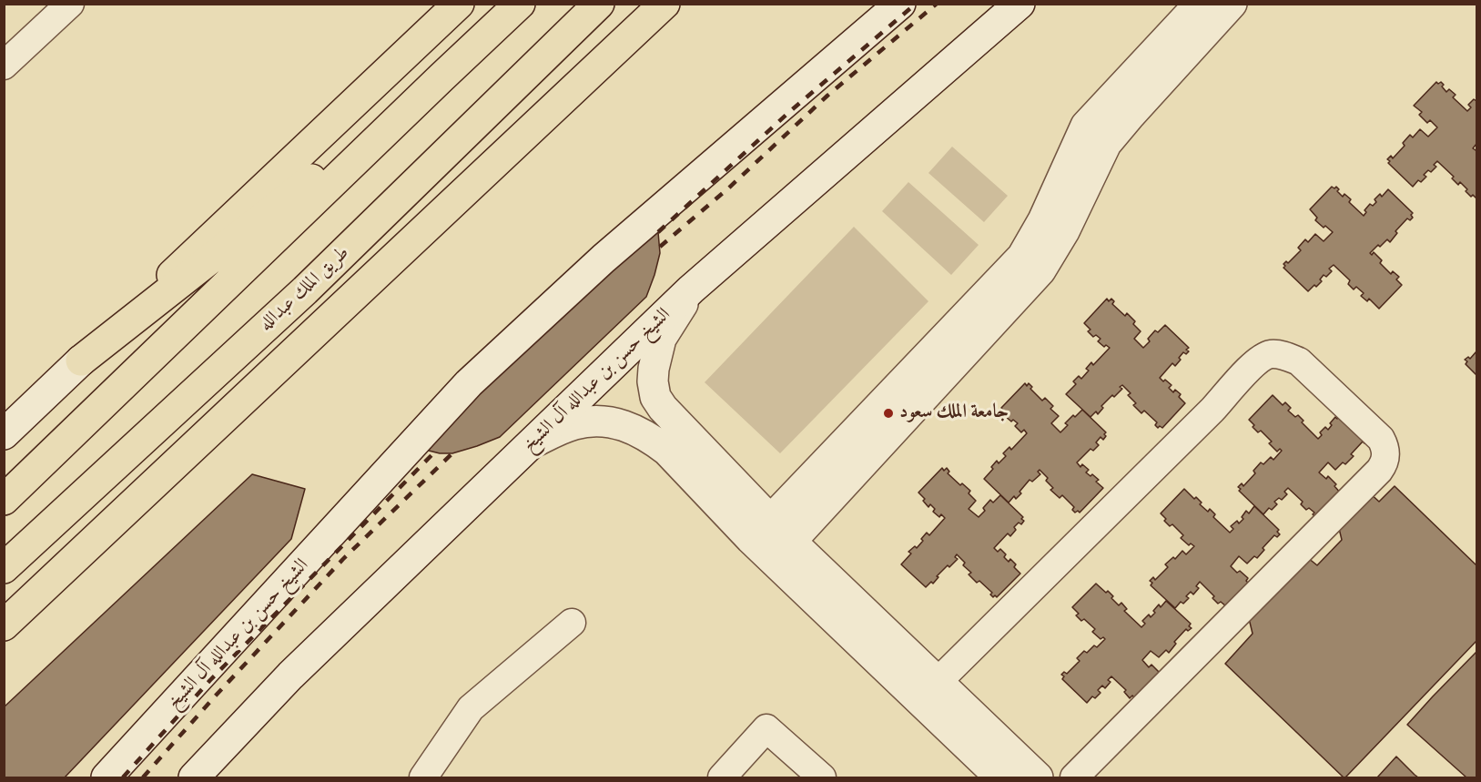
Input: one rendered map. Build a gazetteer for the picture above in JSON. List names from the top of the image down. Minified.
{"streets":{"main road":["طريق الملك عبدالله","الشيخ حسن بن عبدالله آل الشيخ"]},"places":["جامعة الملك سعود"]}
